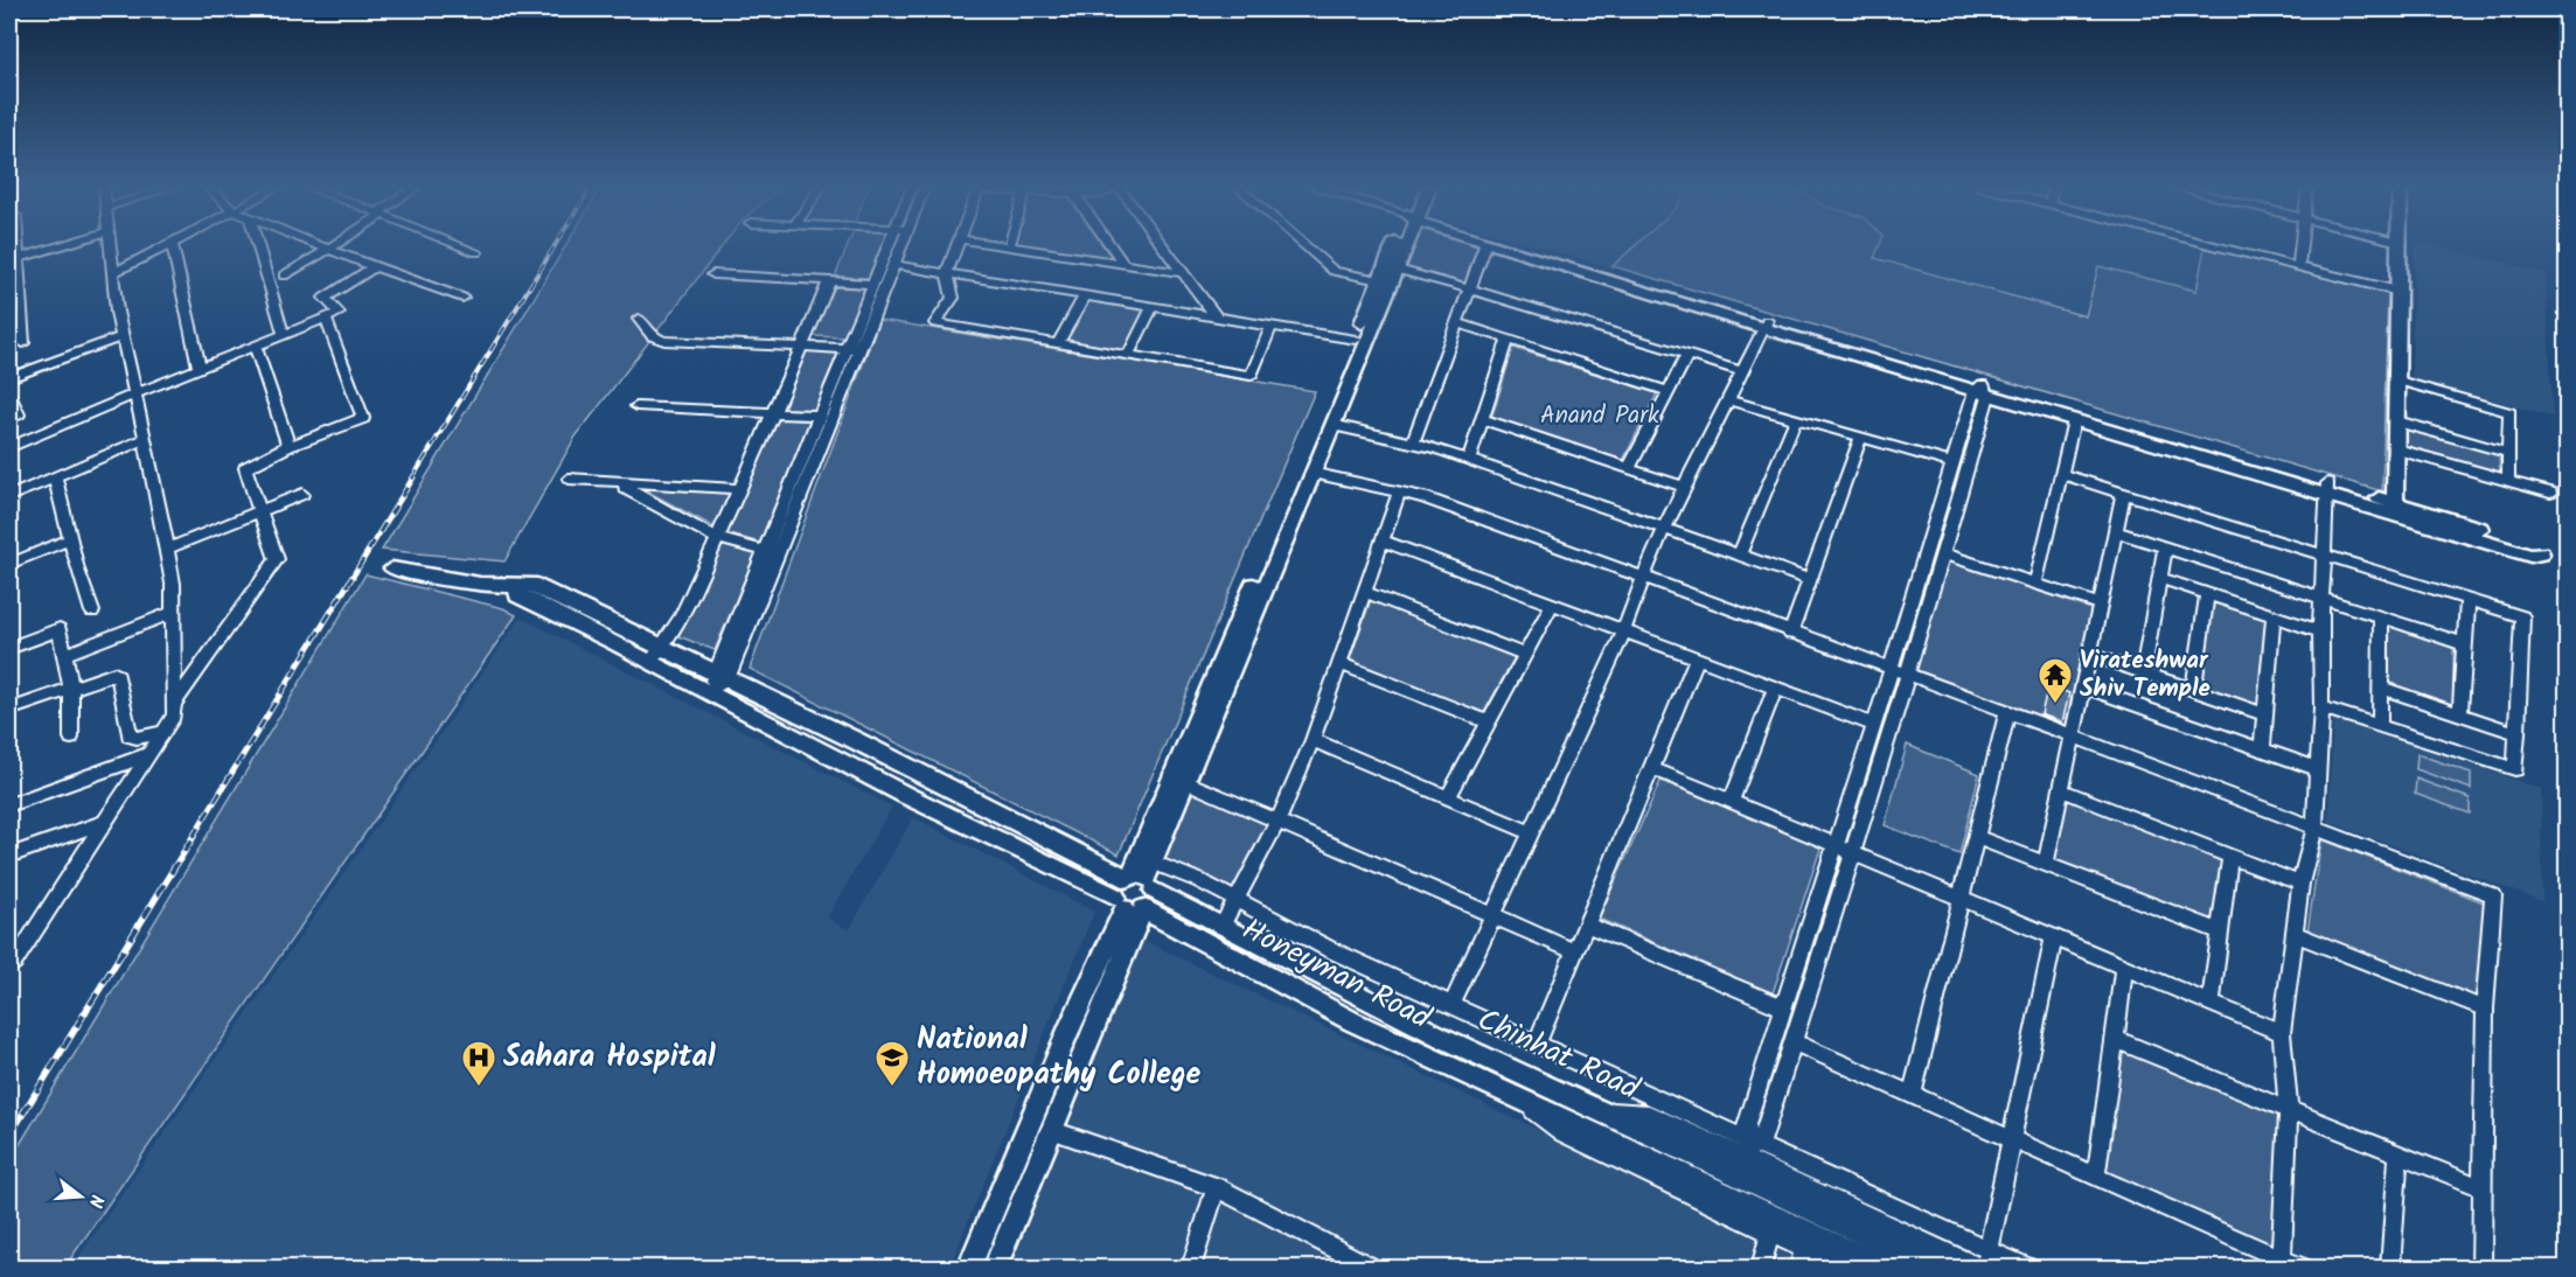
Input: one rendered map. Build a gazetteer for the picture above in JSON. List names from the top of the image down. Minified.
{"streets":{"street":["Honeyman Road","Chinhat Road"]},"crossings":[["Honeyman Road","Chinhat Road"]],"parks":["Anand Park"],"places":{"temple":["Virateshwar Shiv Temple"],"hospital":["Sahara Hospital"],"school or university":["National Homoeopathy College"]},"north":"right"}
